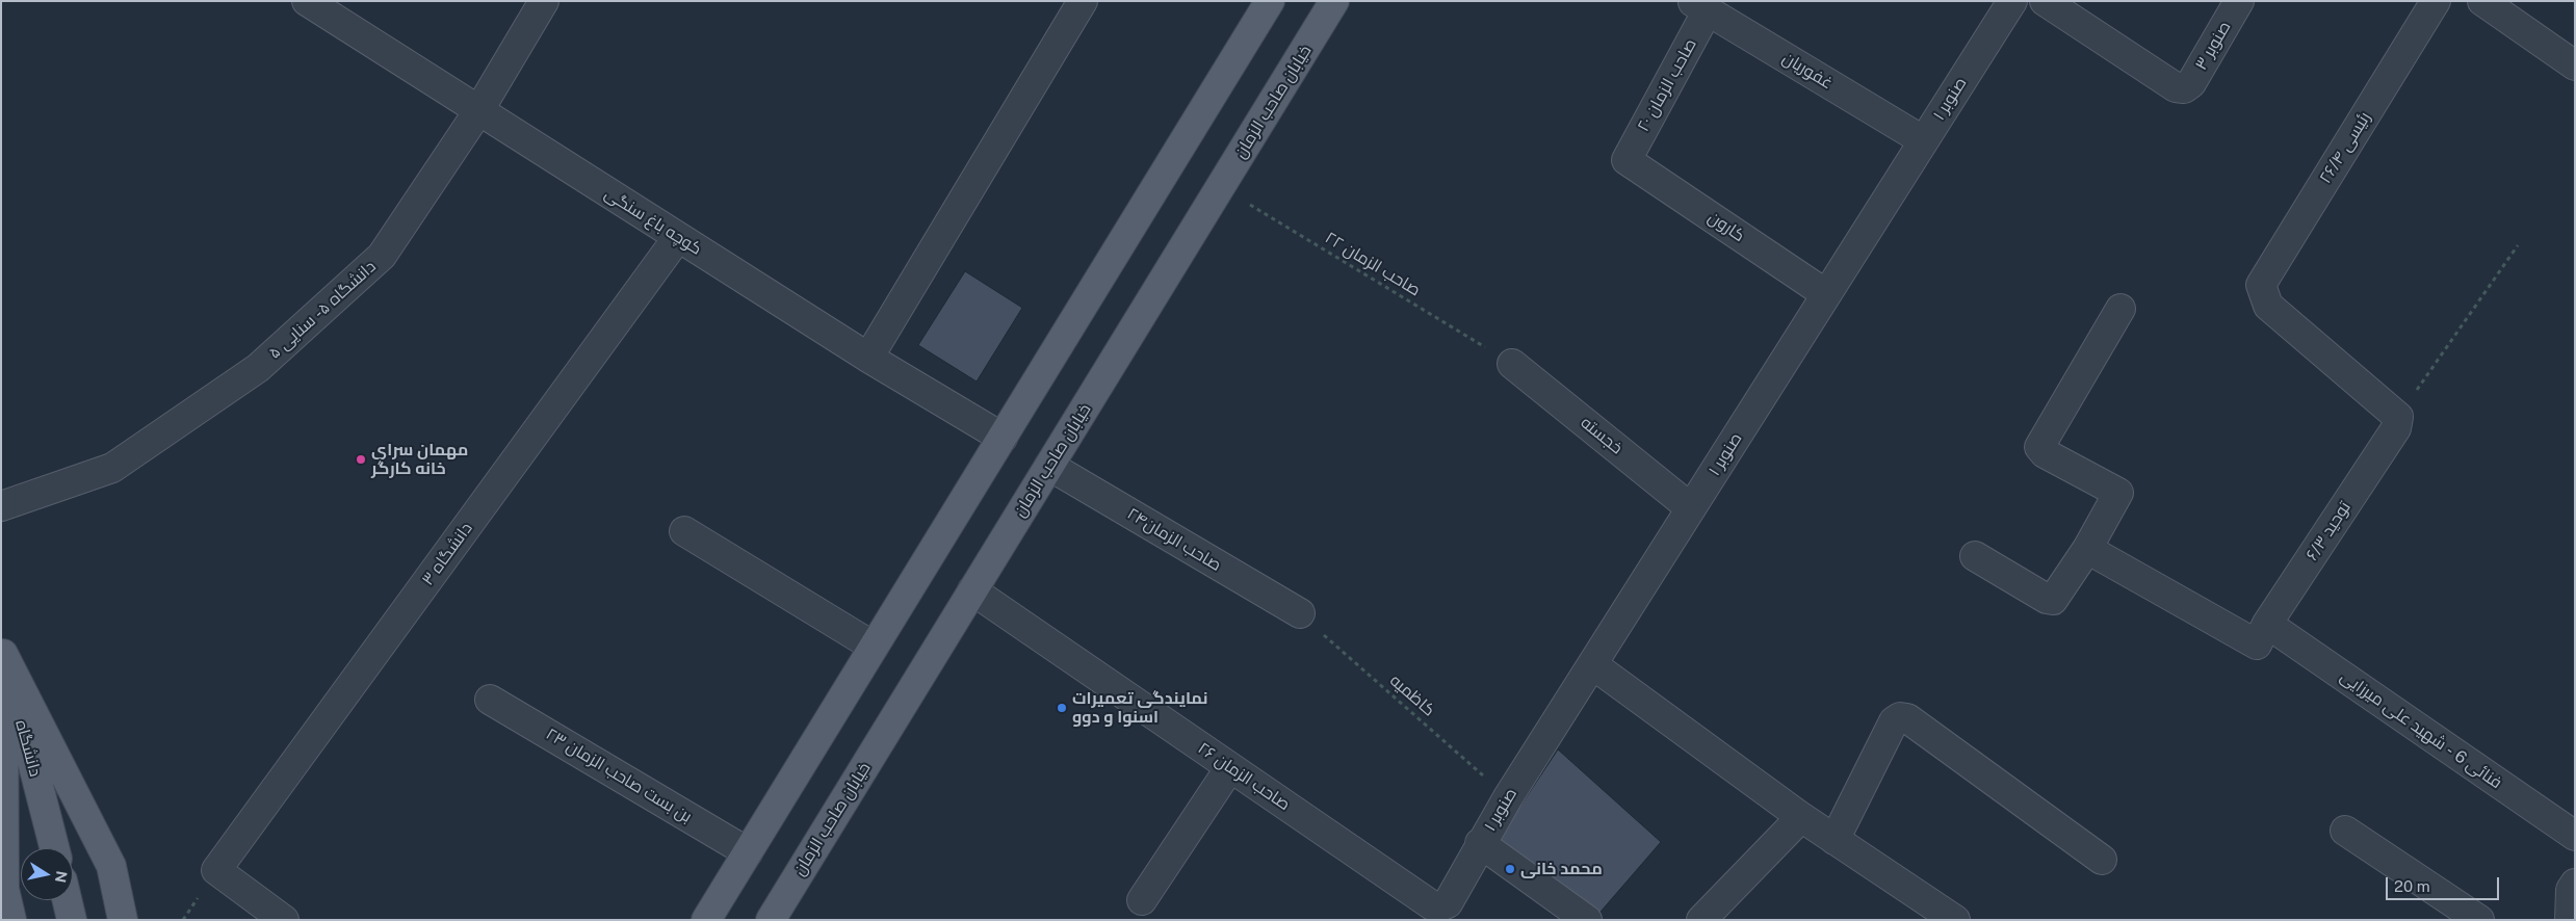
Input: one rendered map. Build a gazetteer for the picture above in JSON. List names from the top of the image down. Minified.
{"streets":{"main road":["خیابان صاحب الزمان","دانشگاه"],"street":["صنوبر ۳","غفوریان","صاحب الزمان ۲۰","صنوبر ۱","رئیسی ۲۶/۴","کوچه باغ سنگی","کارون","دانشگاه ۵- سنایی ۵","خجسته","توحید ۶/۳","صاحب الزمان۲۴","دانشگاه ۳","فنائی 6 - شهید علی میرزایی","بن بست صاحب الزمان ۲۳","صاحب الزمان ۲۶"],"path":["صاحب الزمان ۲۲","کاظمیه"]},"crossings":[["غفوریان","صاحب الزمان ۲۰"],["غفوریان","صنوبر ۱"],["صاحب الزمان ۲۰","کارون"],["صنوبر ۱","کارون"],["صنوبر ۱","خجسته"],["صنوبر ۱","کاظمیه"],["صنوبر ۱","صاحب الزمان ۲۶"],["خیابان صاحب الزمان","صاحب الزمان ۲۲"],["خیابان صاحب الزمان","صاحب الزمان۲۴"],["خیابان صاحب الزمان","صاحب الزمان ۲۶"],["رئیسی ۲۶/۴","توحید ۶/۳"],["کوچه باغ سنگی","دانشگاه ۵- سنایی ۵"],["کوچه باغ سنگی","دانشگاه ۳"],["صاحب الزمان ۲۲","خجسته"],["توحید ۶/۳","فنائی 6 - شهید علی میرزایی"],["صاحب الزمان۲۴","کاظمیه"]],"places":["مهمان سرای خانه کارگر","نمایندگی تعمیرات اسنوا و دوو","محمد خانی"],"scale_bar":"20 m","north":"right"}
